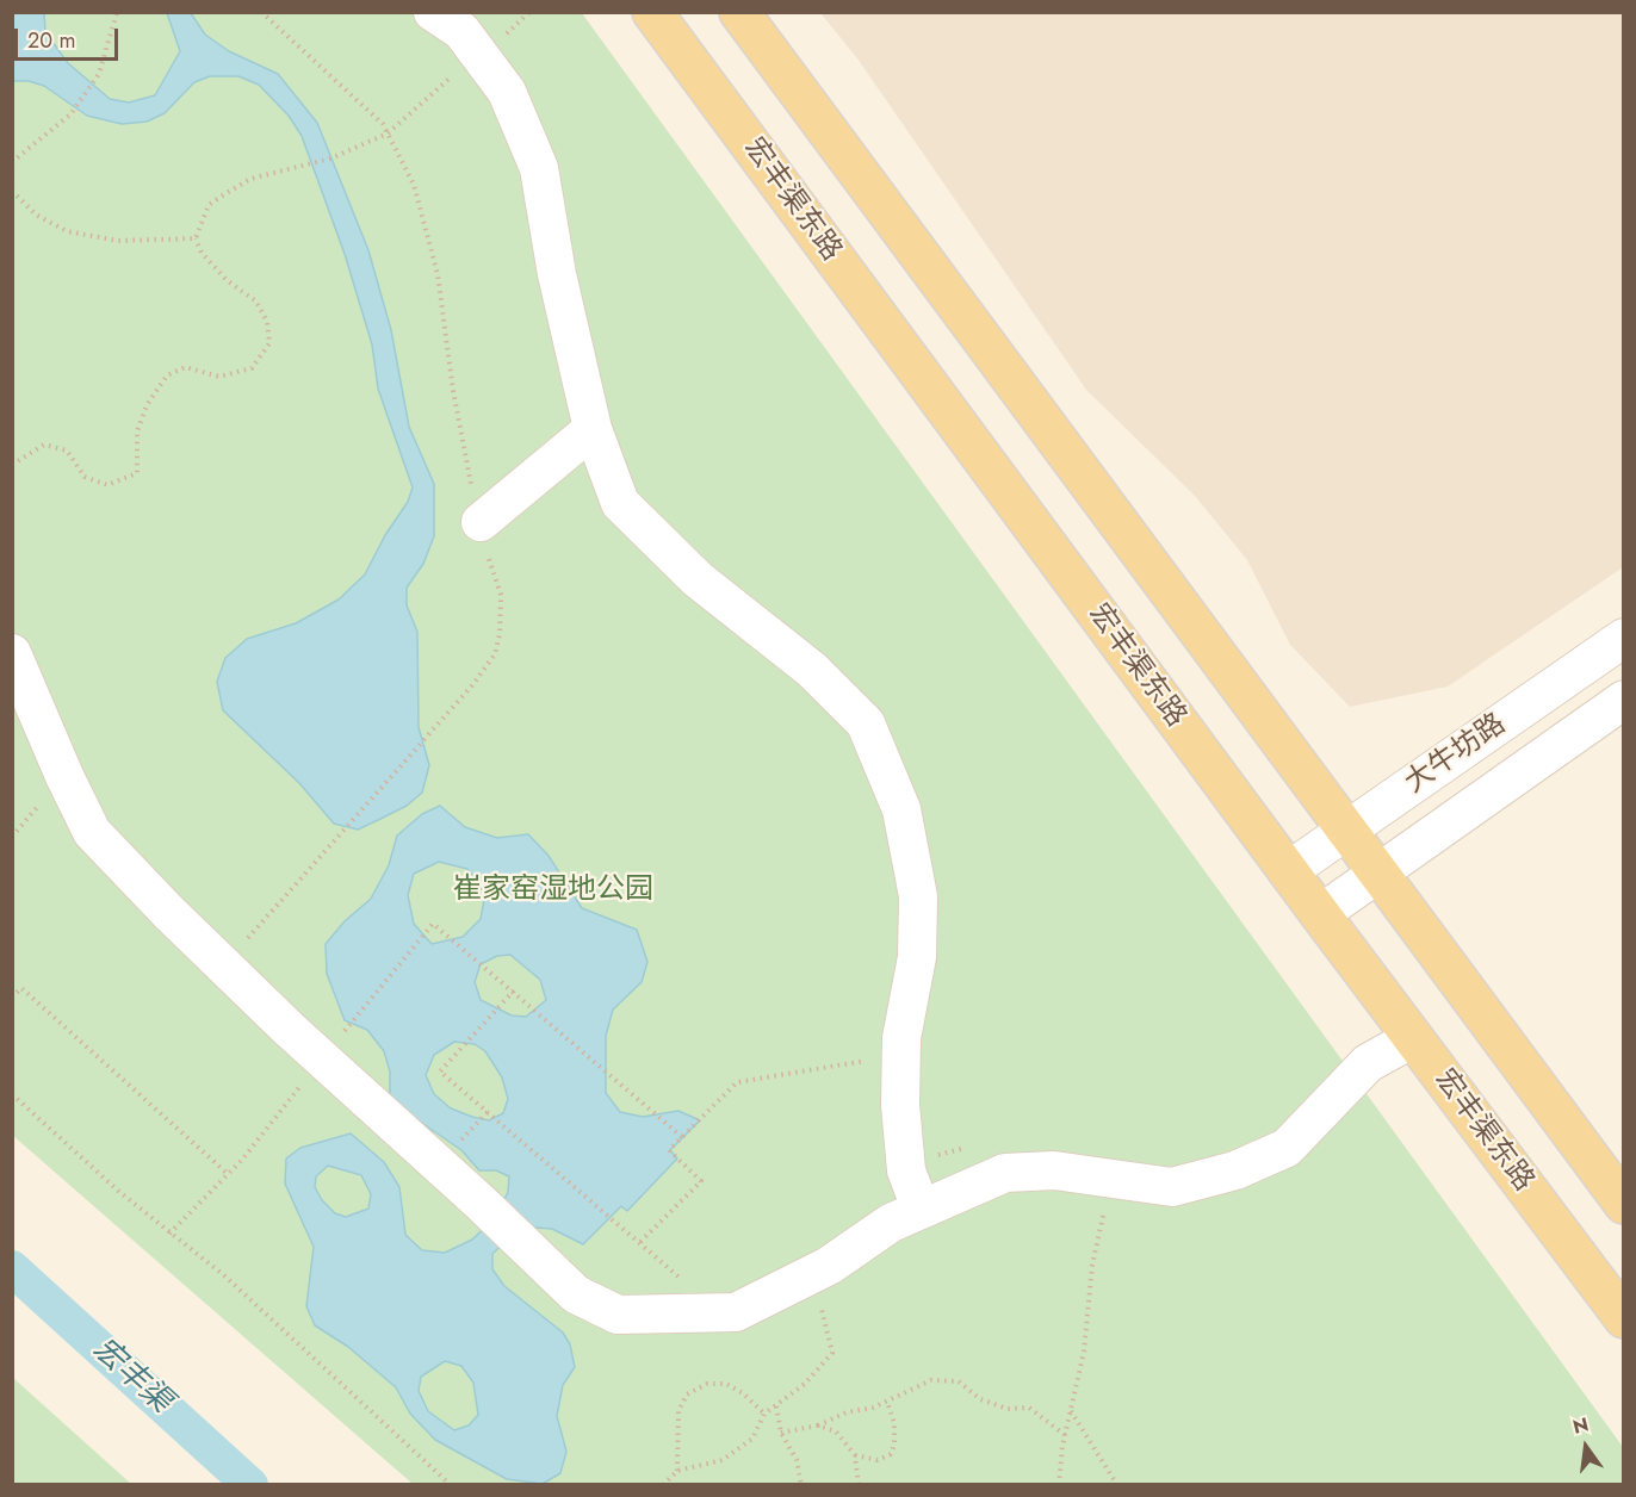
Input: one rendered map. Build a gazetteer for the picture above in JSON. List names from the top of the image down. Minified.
{"streets":{"main road":["宏丰渠东路"],"street":["大牛坊路"]},"crossings":[["宏丰渠东路","大牛坊路"]],"water":["宏丰渠"],"parks":["崔家窑湿地公园"],"scale_bar":"20 m","north":"top"}
